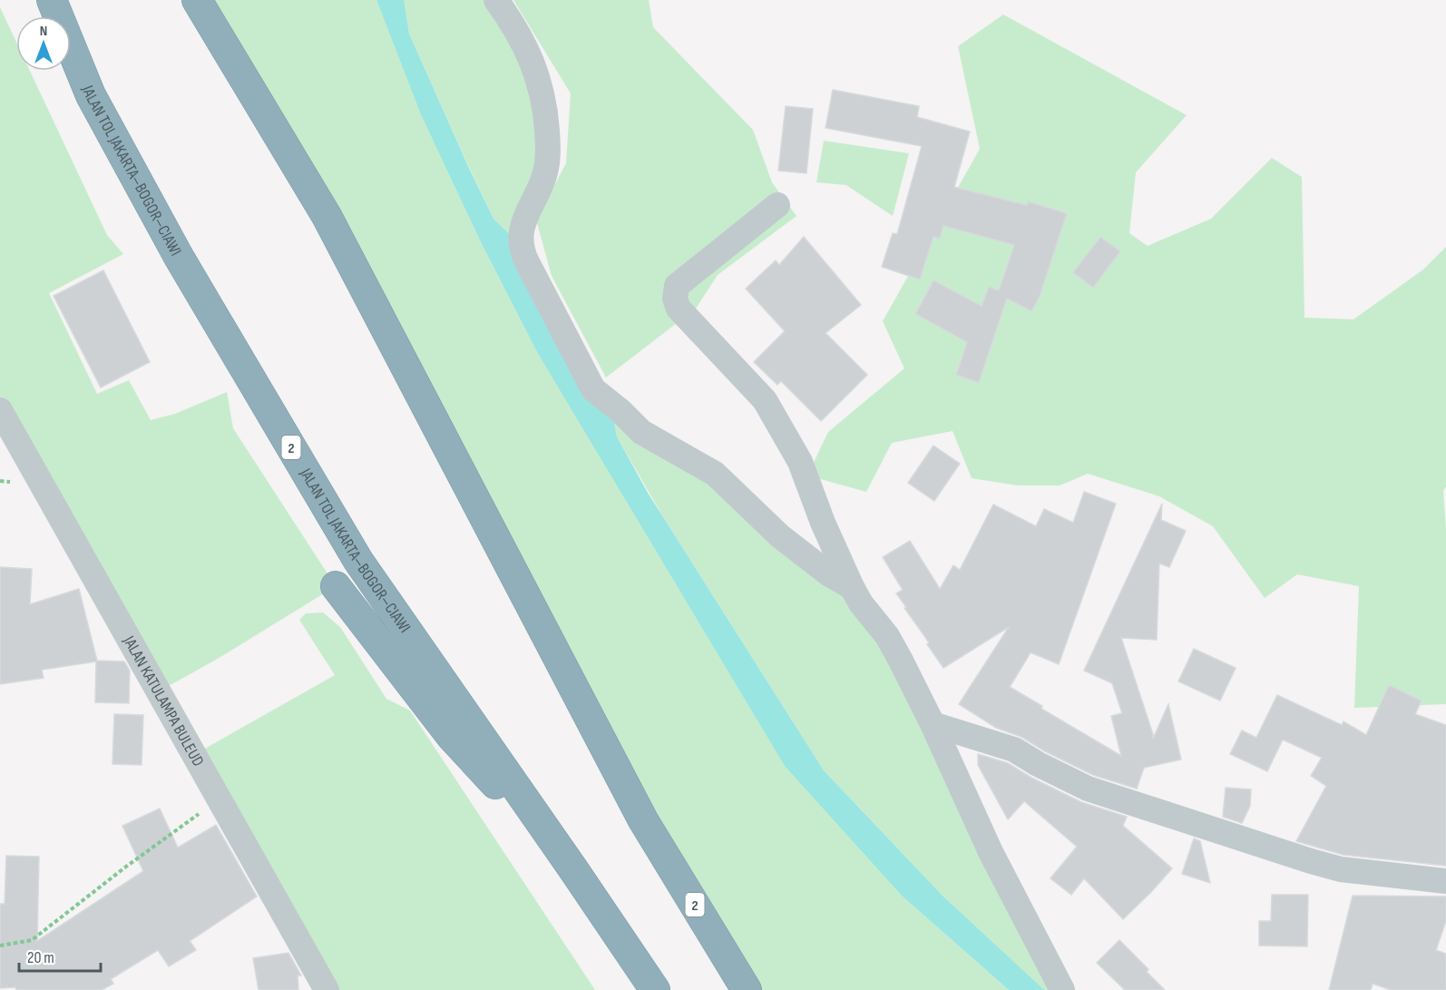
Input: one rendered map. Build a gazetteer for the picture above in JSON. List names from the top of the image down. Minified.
{"streets":{"highway":["JALAN TOL JAKARTA–BOGOR–CIAWI","2"],"street":["JALAN KATULAMPA BULEUD"]},"scale_bar":"20 m","north":"top"}
